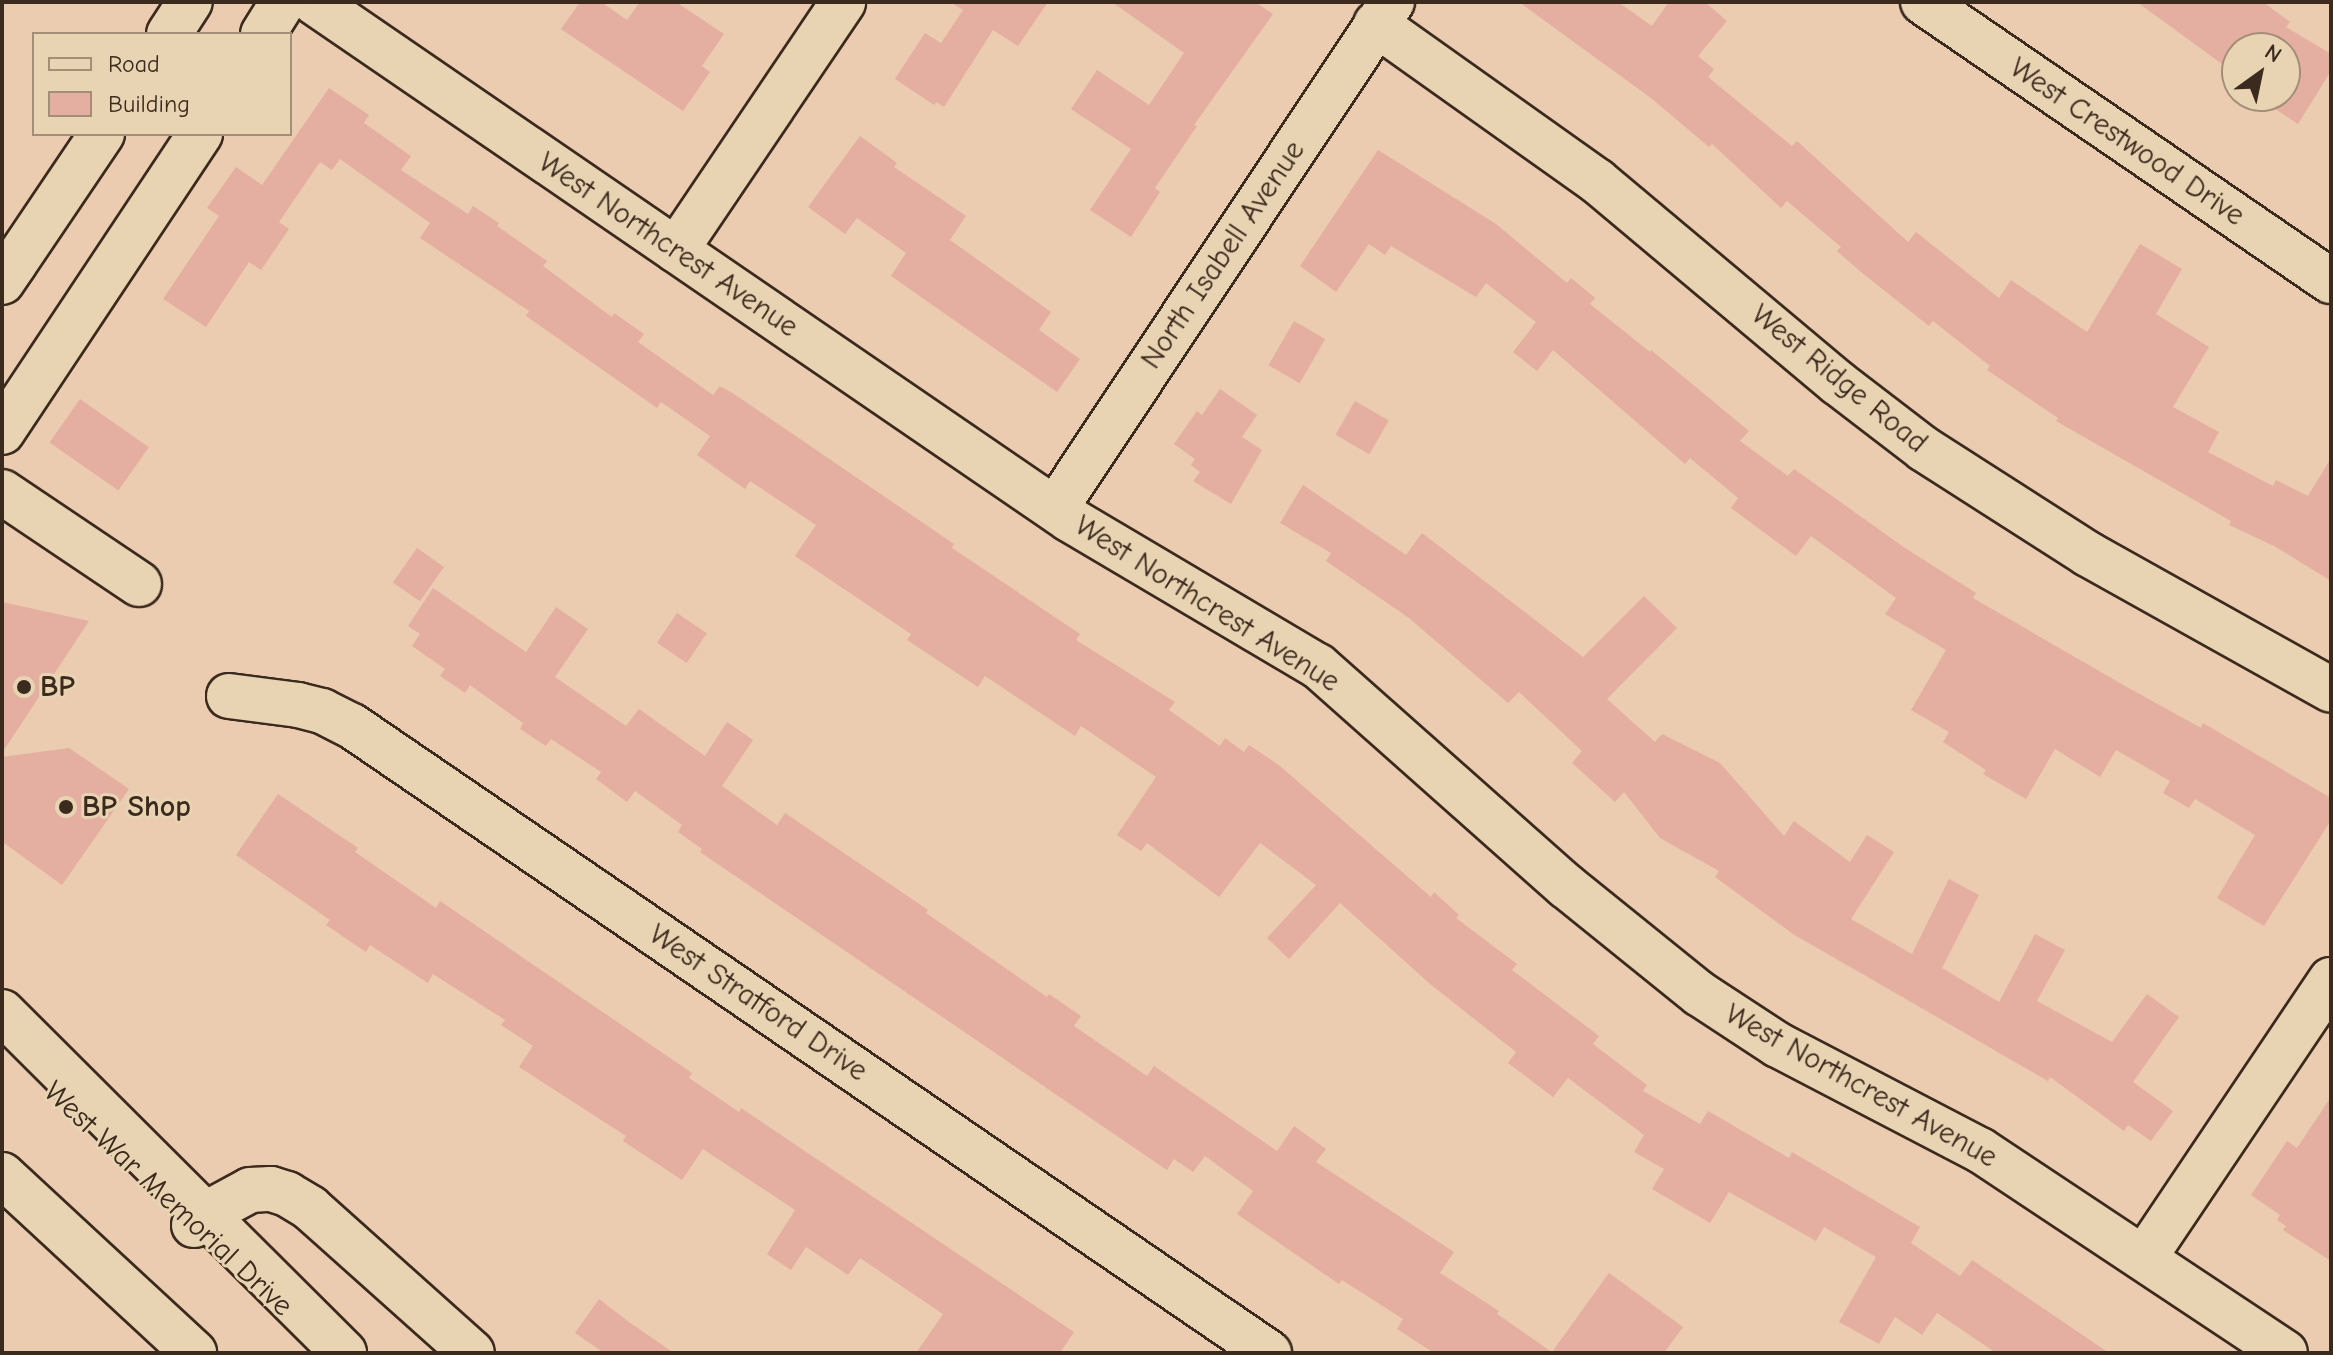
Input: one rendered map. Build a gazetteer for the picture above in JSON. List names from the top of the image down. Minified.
{"streets":{"main road":["West Crestwood Drive","West Northcrest Avenue","North Isabell Avenue","West Ridge Road","West Stratford Drive","West War Memorial Drive"]},"crossings":[["West Northcrest Avenue","North Isabell Avenue"],["North Isabell Avenue","West Ridge Road"]],"places":["BP","BP Shop"],"legend":["Road","Building"],"north":"top right"}
